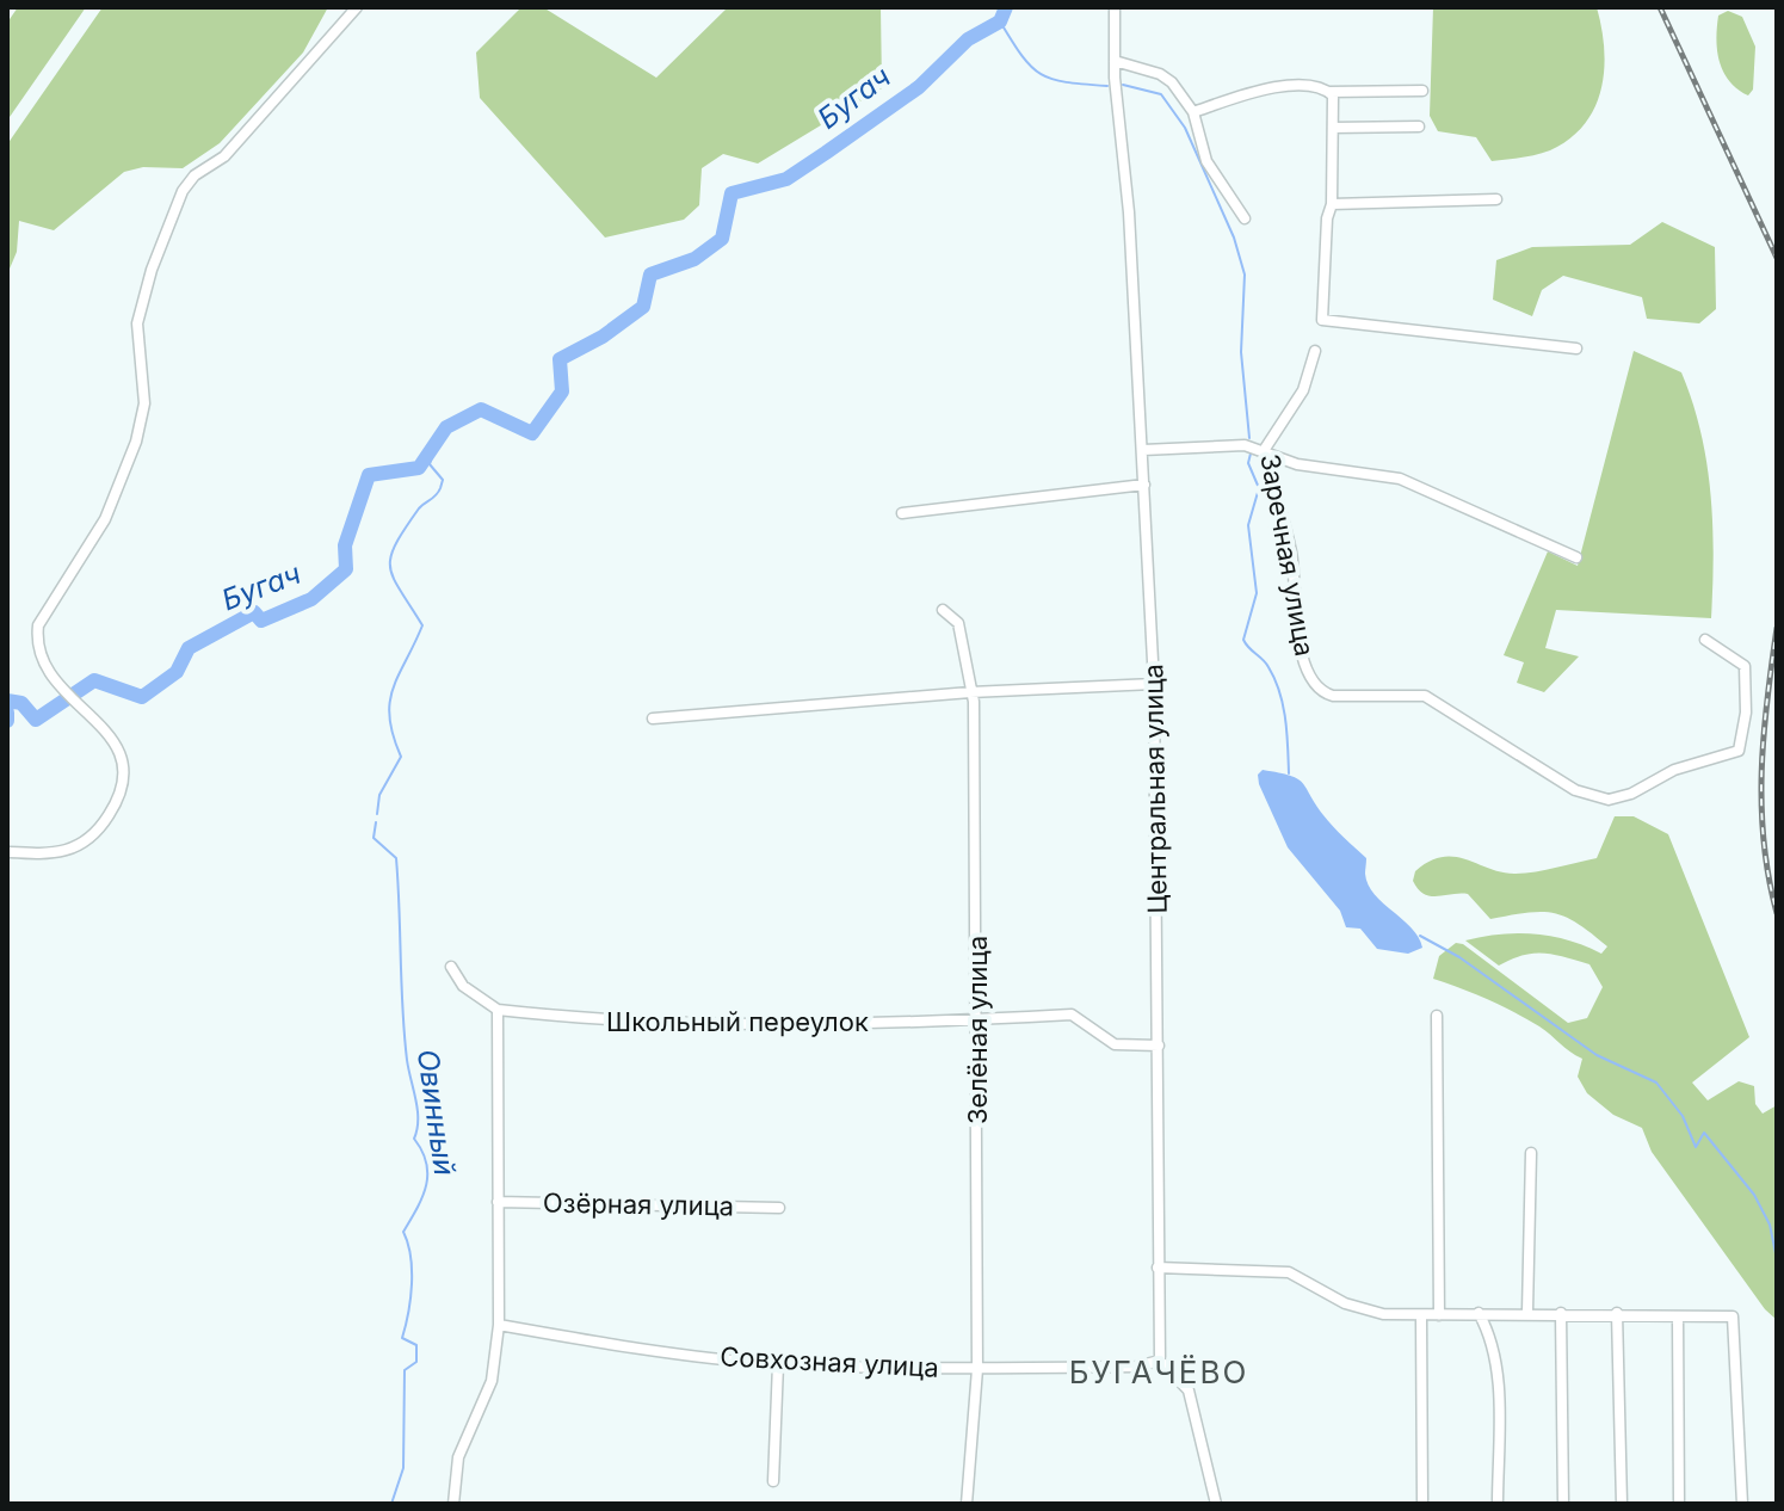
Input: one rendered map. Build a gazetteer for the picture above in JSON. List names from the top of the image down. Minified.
{"streets":{"street":["Заречная улица","Центральная улица","Школьный переулок","Зелёная улица","Озёрная улица","Совхозная улица"]},"crossings":[["Центральная улица","Школьный переулок"],["Центральная улица","Совхозная улица"],["Школьный переулок","Зелёная улица"],["Зелёная улица","Совхозная улица"]],"districts":["БУГАЧЁВО"],"water":["Бугач","Овинный"]}
